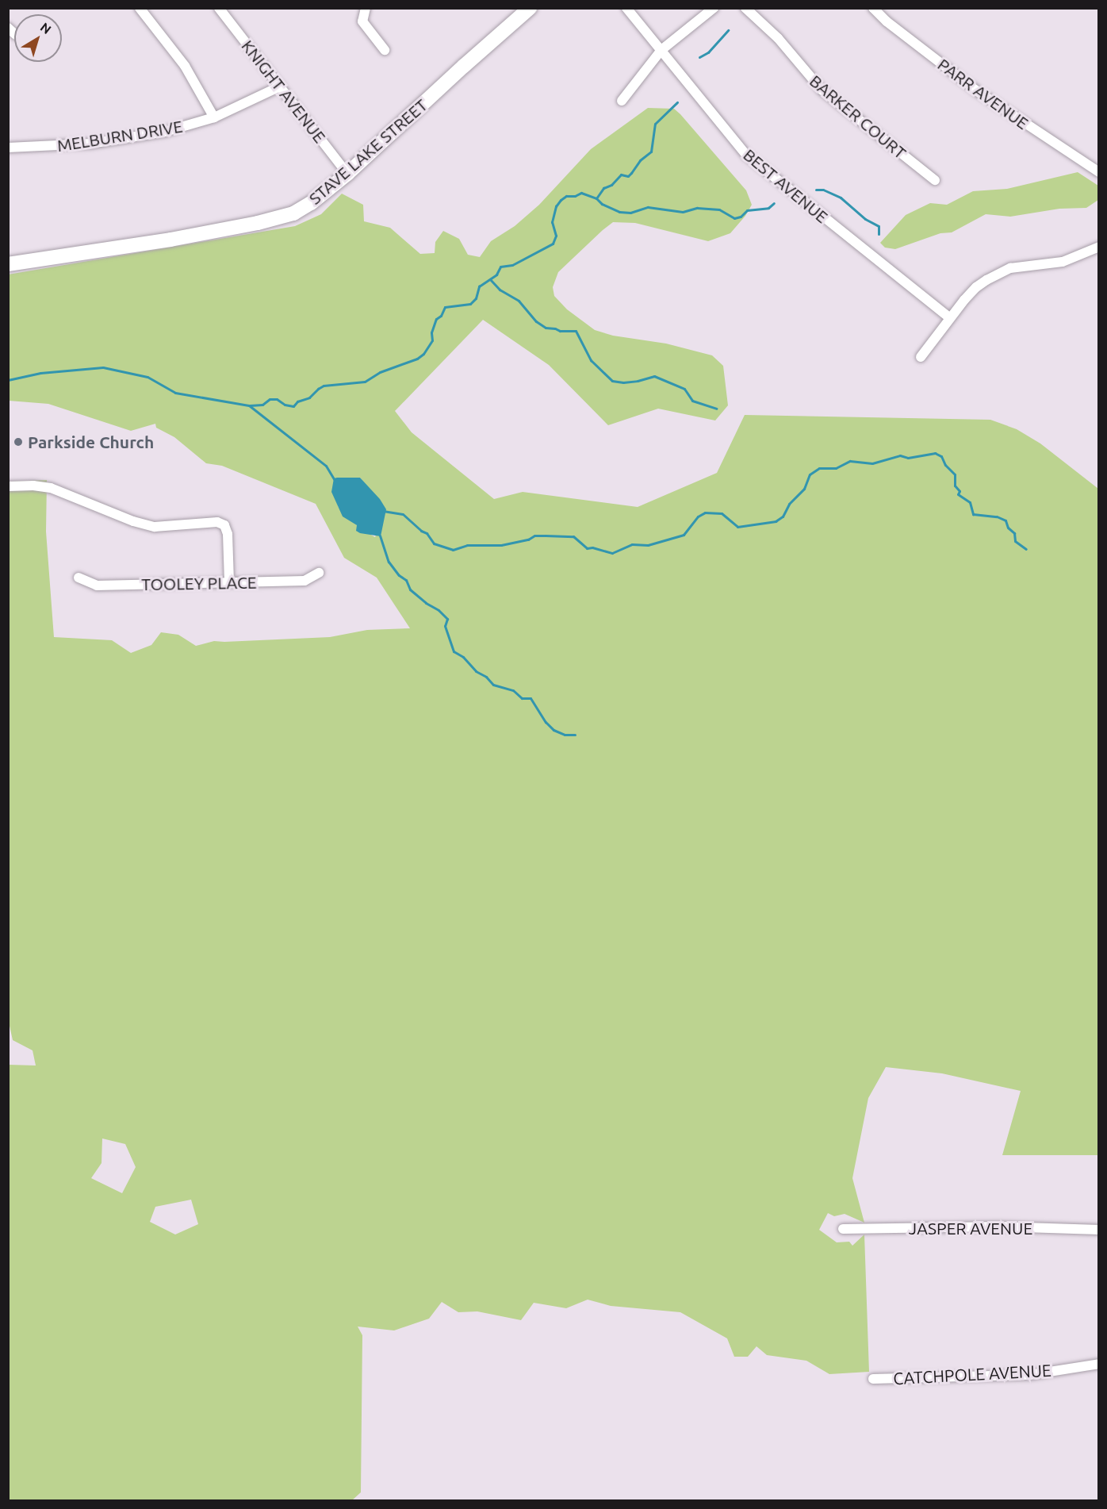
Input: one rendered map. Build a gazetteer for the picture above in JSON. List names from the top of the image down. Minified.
{"streets":{"main road":["STAVE LAKE STREET"],"street":["KNIGHT AVENUE","PARR AVENUE","BARKER COURT","MELBURN DRIVE","BEST AVENUE","TOOLEY PLACE","JASPER AVENUE","CATCHPOLE AVENUE"]},"crossings":[["KNIGHT AVENUE","MELBURN DRIVE"],["KNIGHT AVENUE","STAVE LAKE STREET"]],"places":["Parkside Church"],"north":"top right"}
